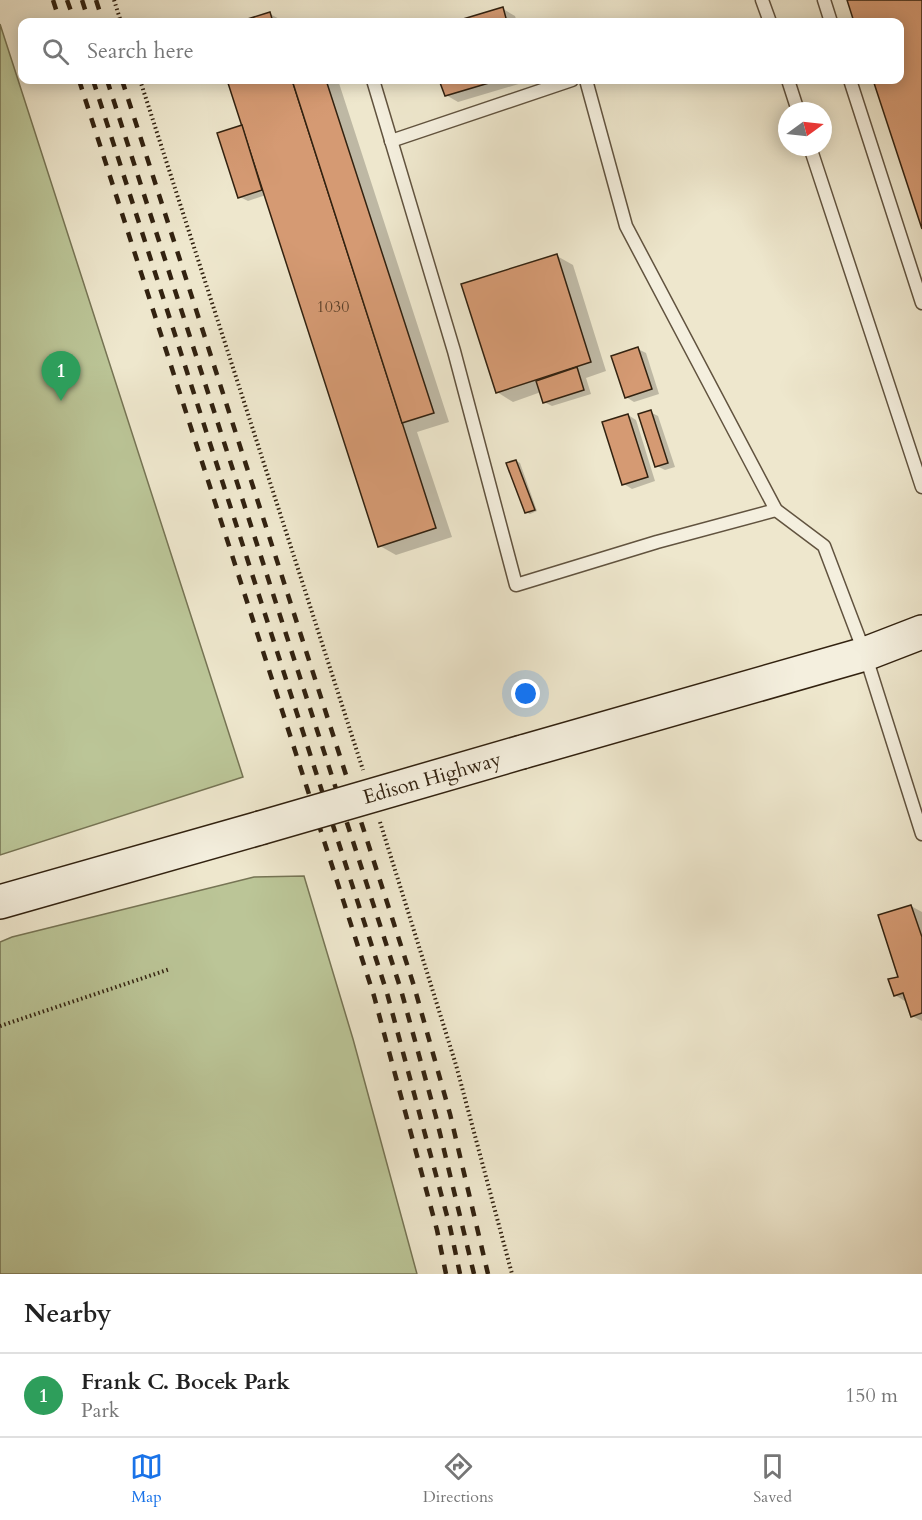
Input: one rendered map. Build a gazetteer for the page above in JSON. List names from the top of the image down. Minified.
{"streets":{"main road":["Edison Highway"]},"house_numbers":["1030"],"north":"right","page":{"search":"Search here","pins":"1","heading":"Nearby","list":[{"mark":"1","name":"Frank C. Bocek Park","note":"Park","value":"150 m"}],"nav":["Map","Directions","Saved"]}}
